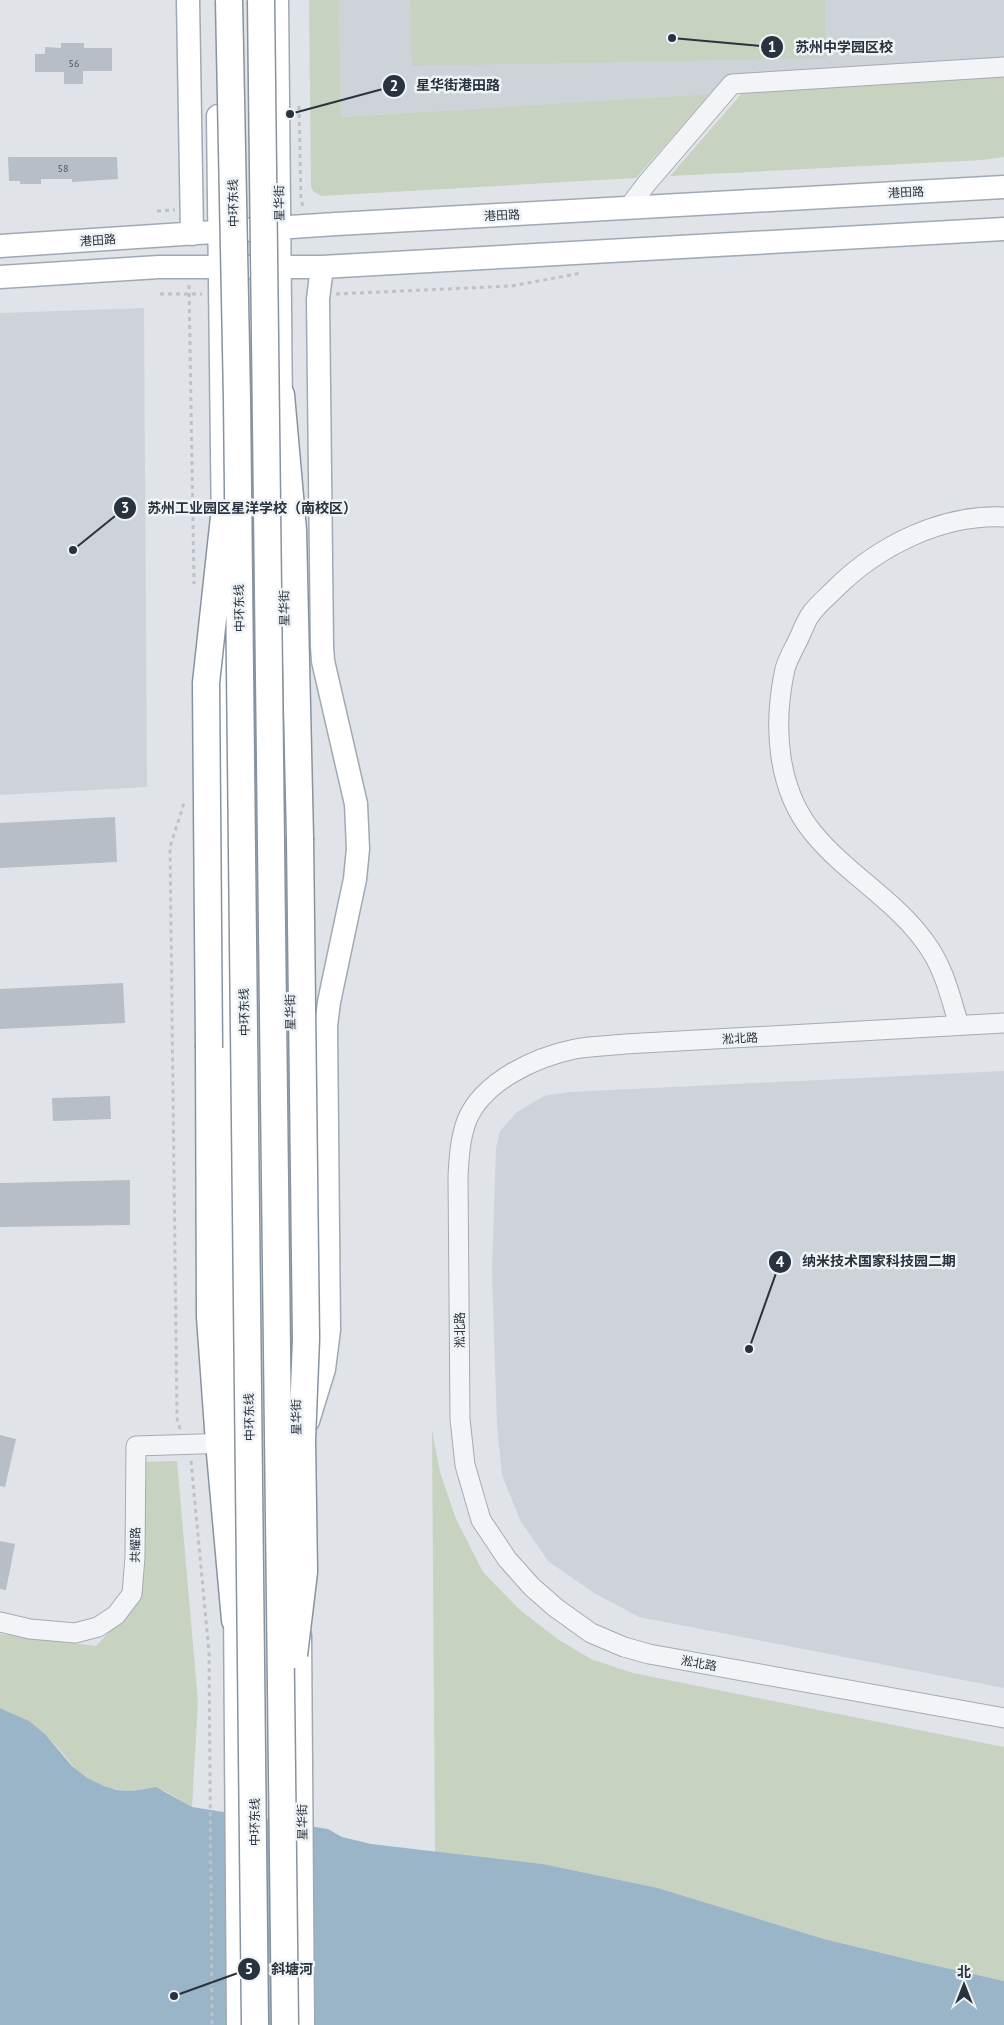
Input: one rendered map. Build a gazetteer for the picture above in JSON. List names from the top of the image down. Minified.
{"streets":{"highway":["中环东线"],"main road":["港田路","星华街"],"street":["淞北路","共耀路"]},"crossings":[["港田路","星华街"]],"places":["苏州中学园区校","星华街港田路","苏州工业园区星洋学校（南校区）","纳米技术国家科技园二期","斜塘河"],"house_numbers":["56","58"],"north":"top"}
